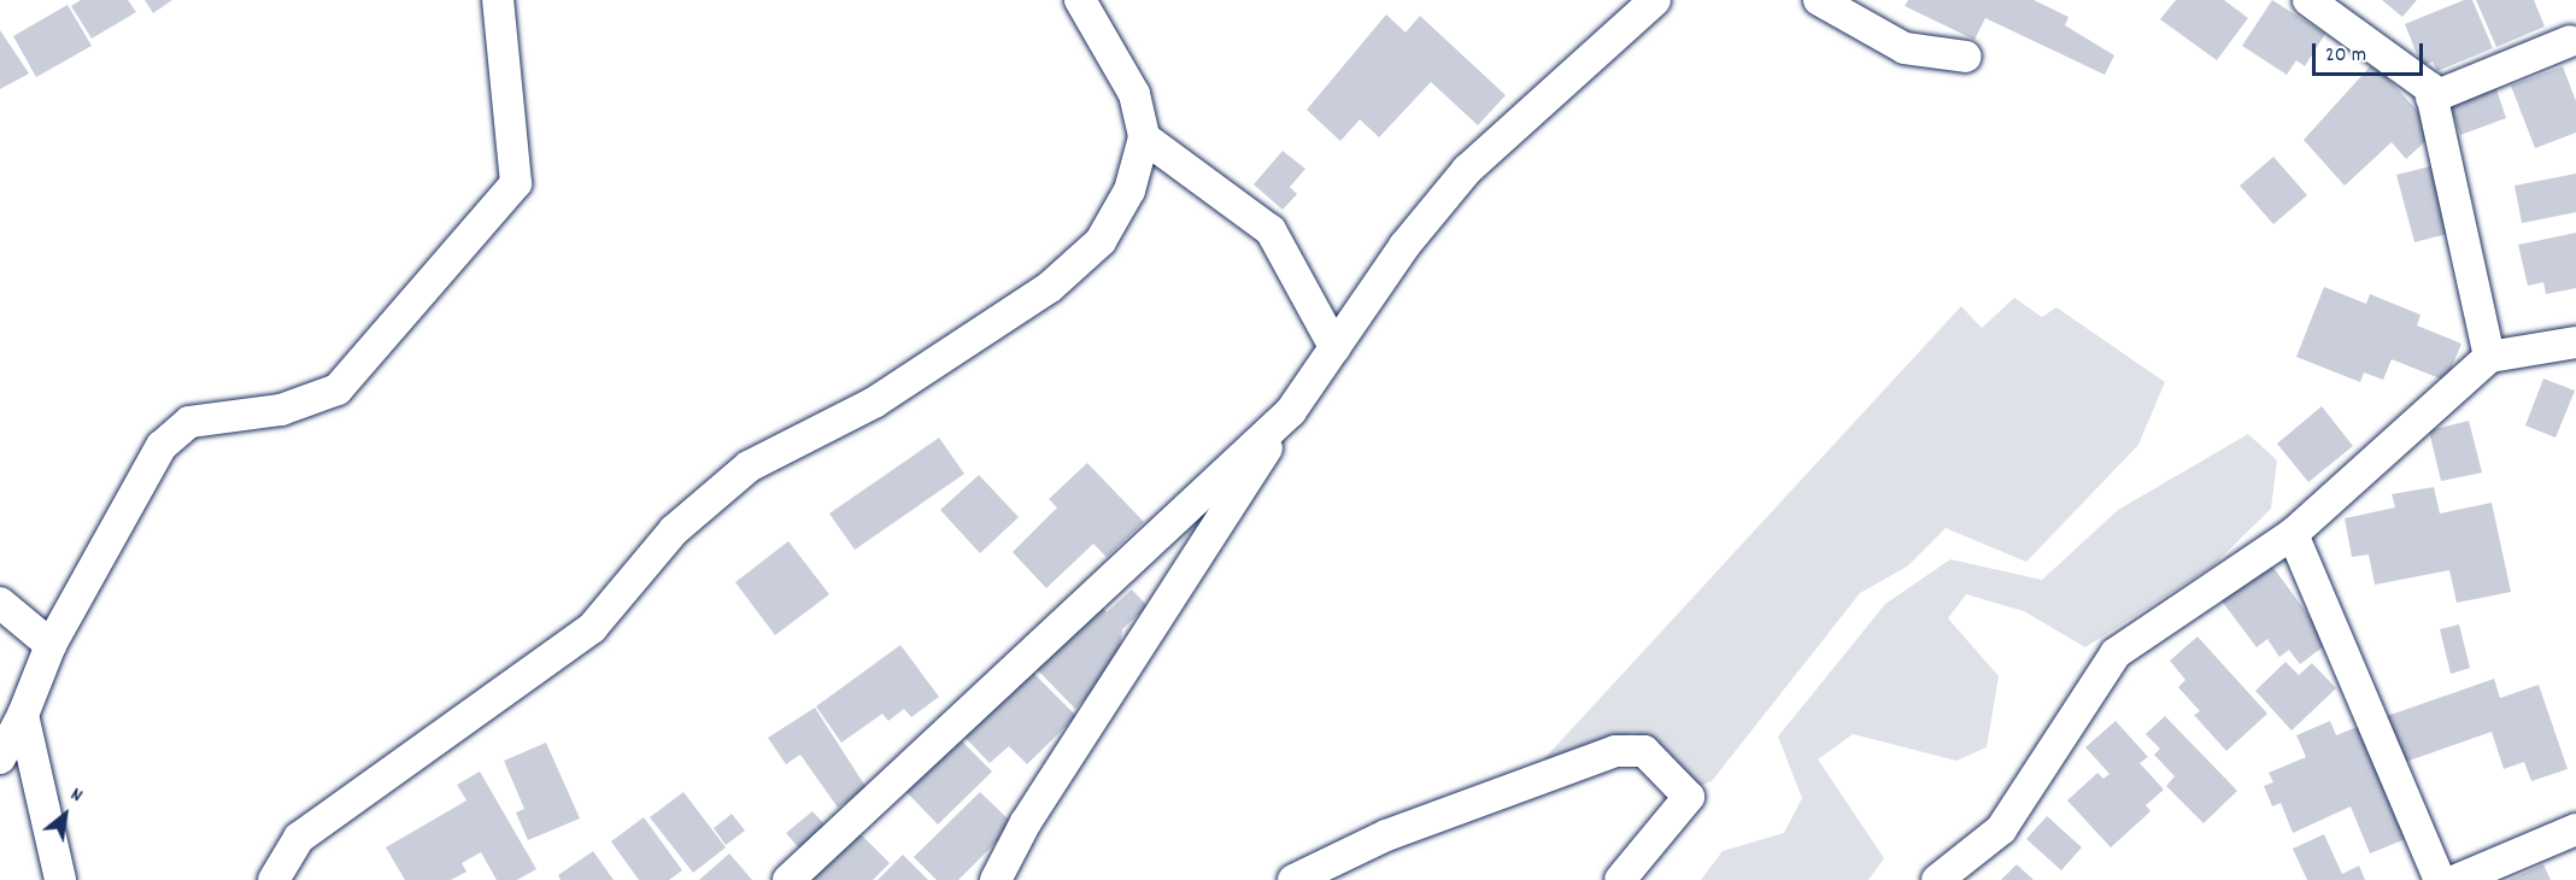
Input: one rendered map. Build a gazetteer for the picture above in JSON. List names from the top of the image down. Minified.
{"scale_bar":"20 m","north":"top right"}
